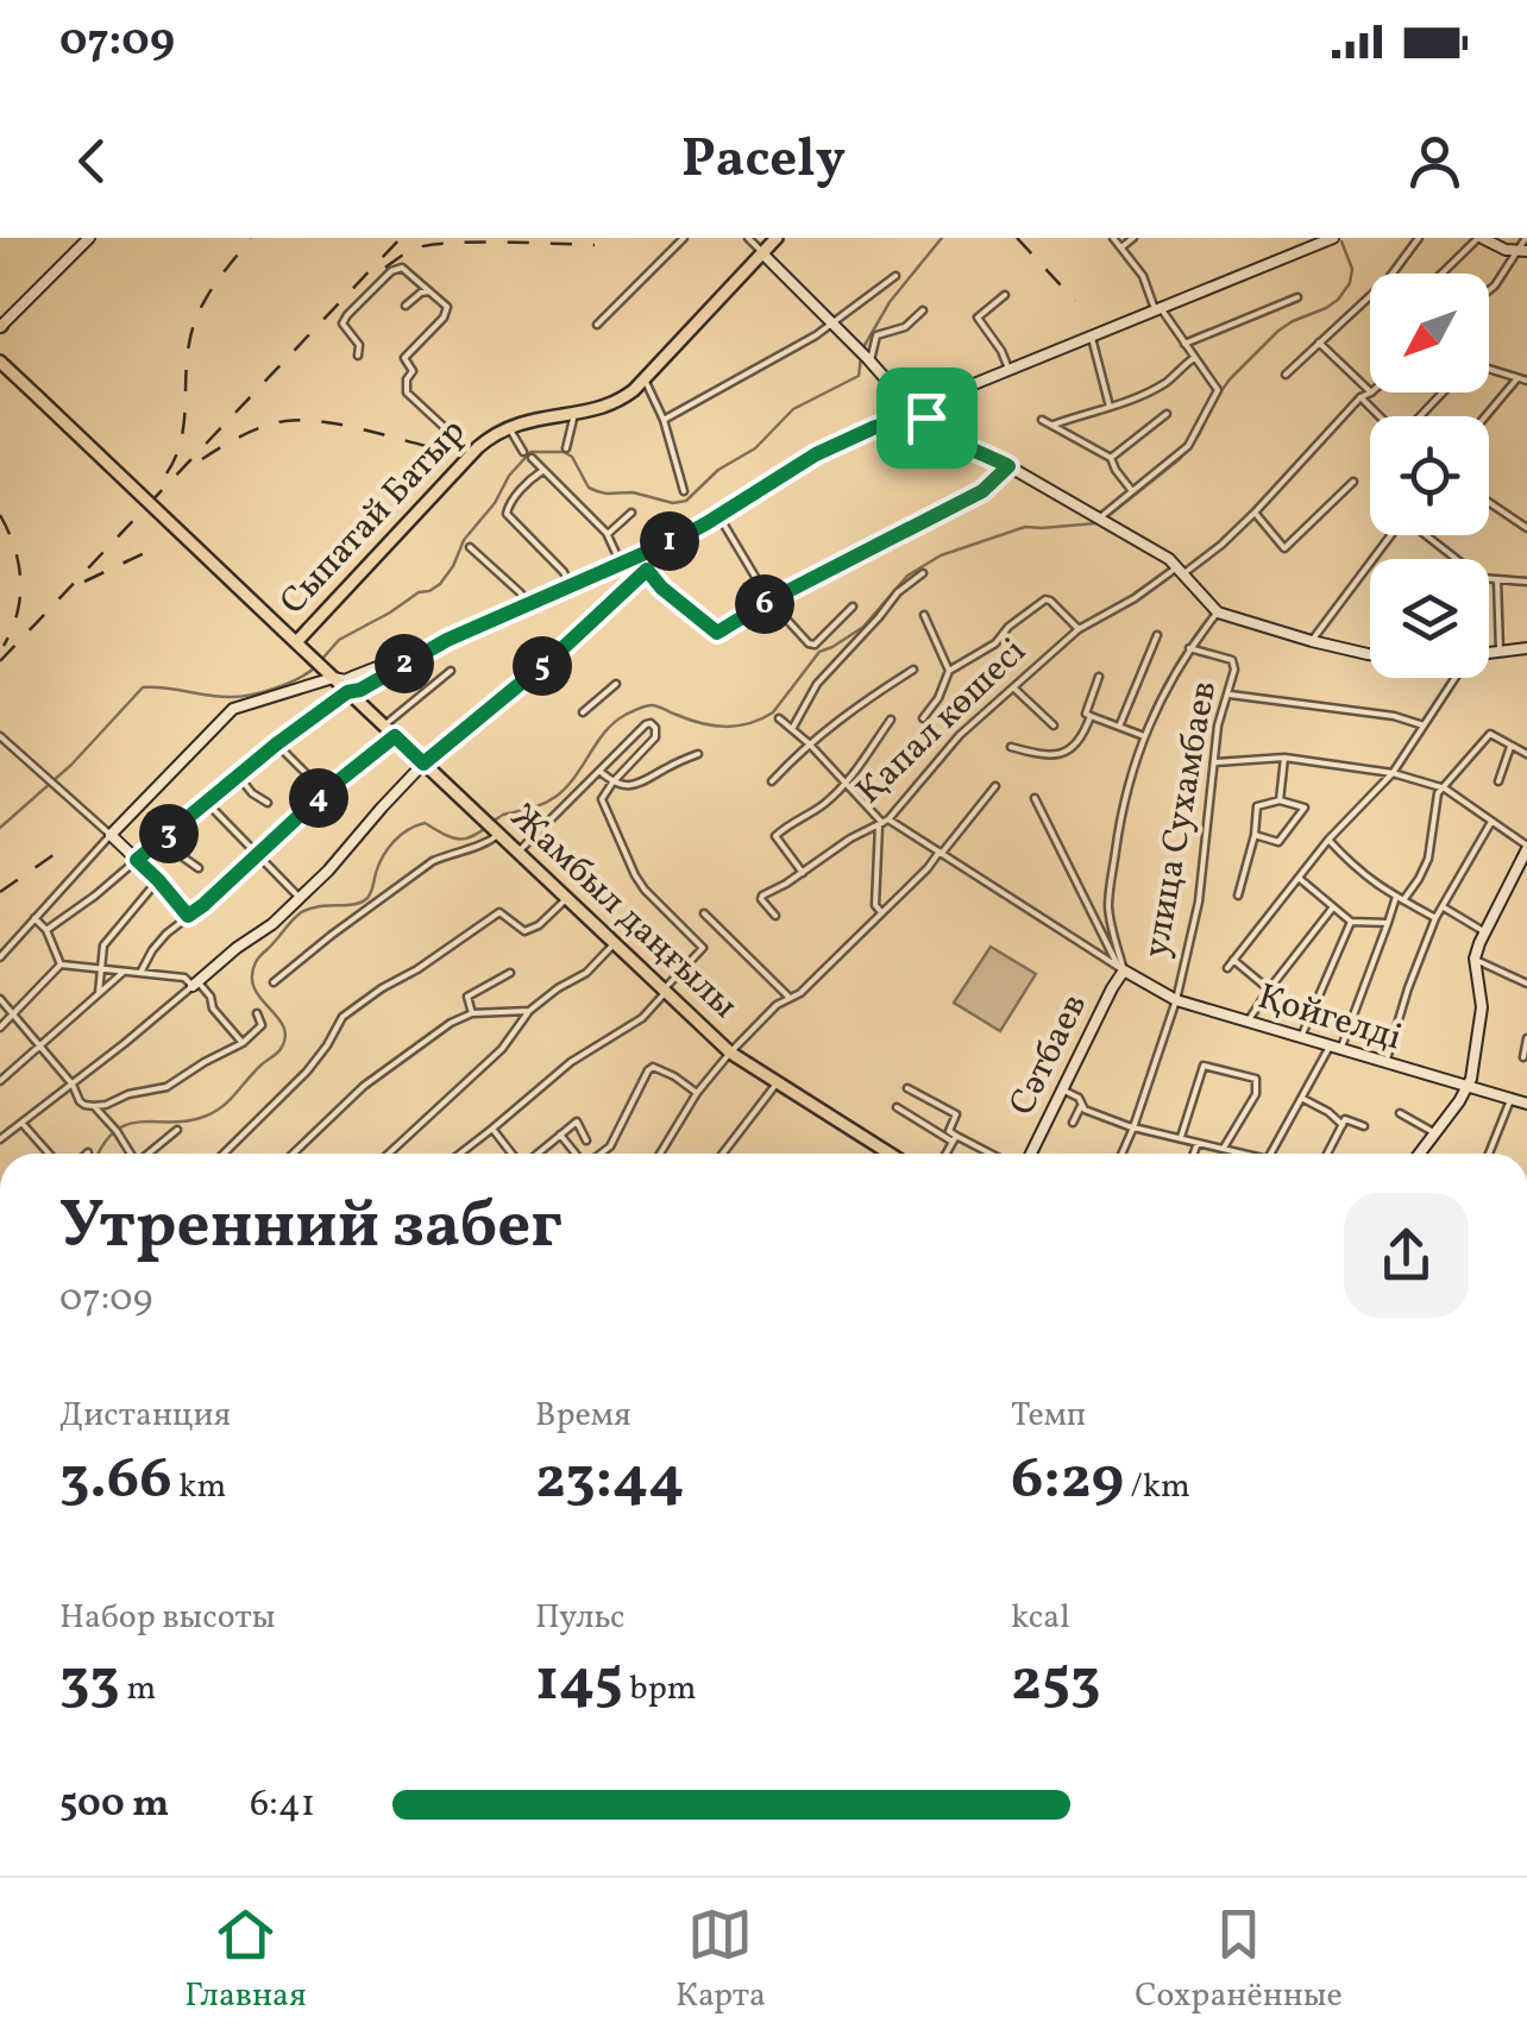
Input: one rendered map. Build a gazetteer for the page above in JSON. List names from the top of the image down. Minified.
{"streets":{"main road":["Сыпатай Батыр","Жамбыл даңғылы","Қойгелді","Сәтбаев"],"street":["Қапал көшесі","улица Сухамбаев"]},"crossings":[["Сыпатай Батыр","Жамбыл даңғылы"],["улица Сухамбаев","Қойгелді"],["Қойгелді","Сәтбаев"]],"north":"bottom left","page":{"status":"07:09","header":"Pacely","pins":["1","6","2","5","4","3"],"heading":["Утренний забег","07:09"],"stats":[["Дистанция","3.66 km"],["Время","23:44"],["Темп","6:29 /km"],["Набор высоты","33 m"],["Пульс","145 bpm"],["kcal","253"]],"list":[{"name":"500 m","note":"6:41"}],"tabs":["Главная","Карта","Сохранённые"]}}
